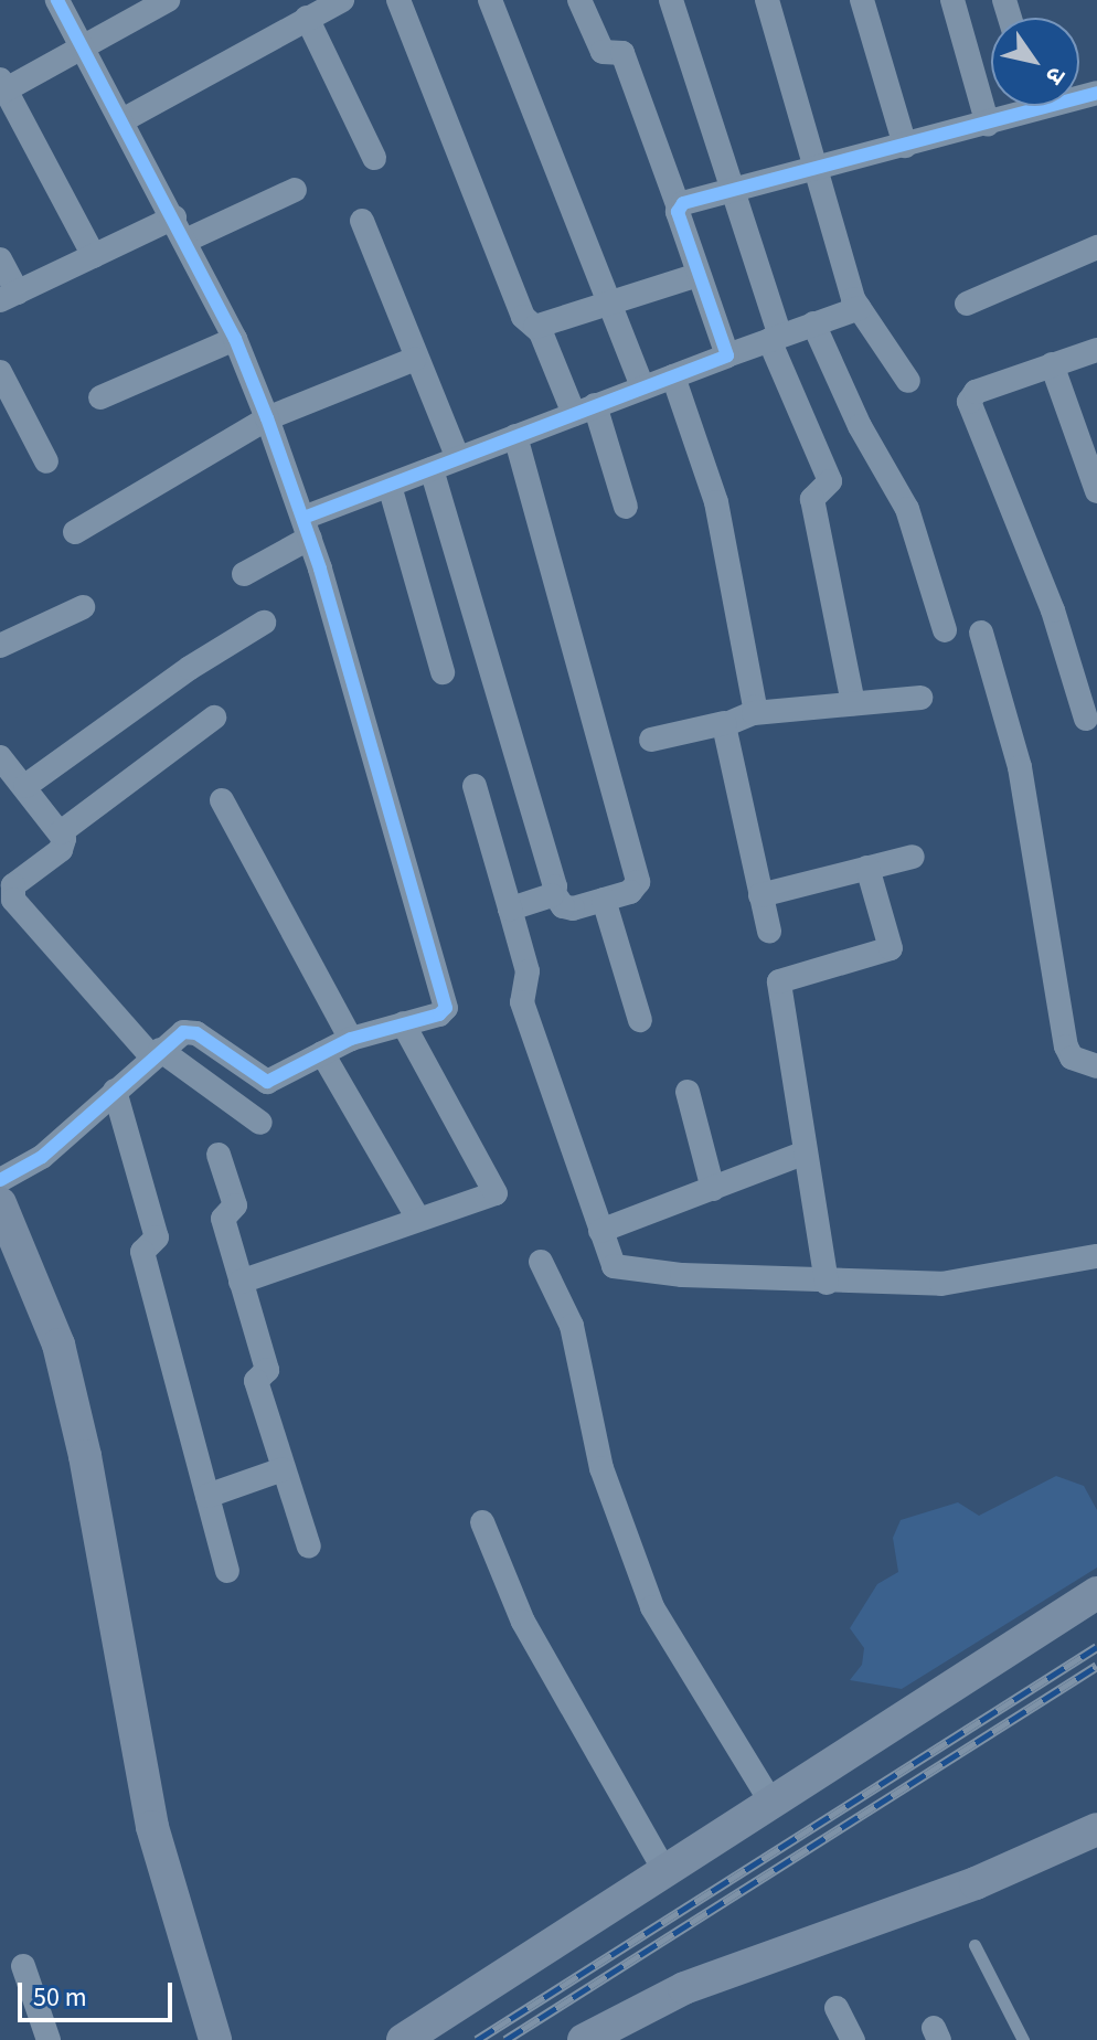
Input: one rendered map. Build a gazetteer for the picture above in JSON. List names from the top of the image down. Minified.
{"scale_bar":"50 m","north":"bottom right"}
